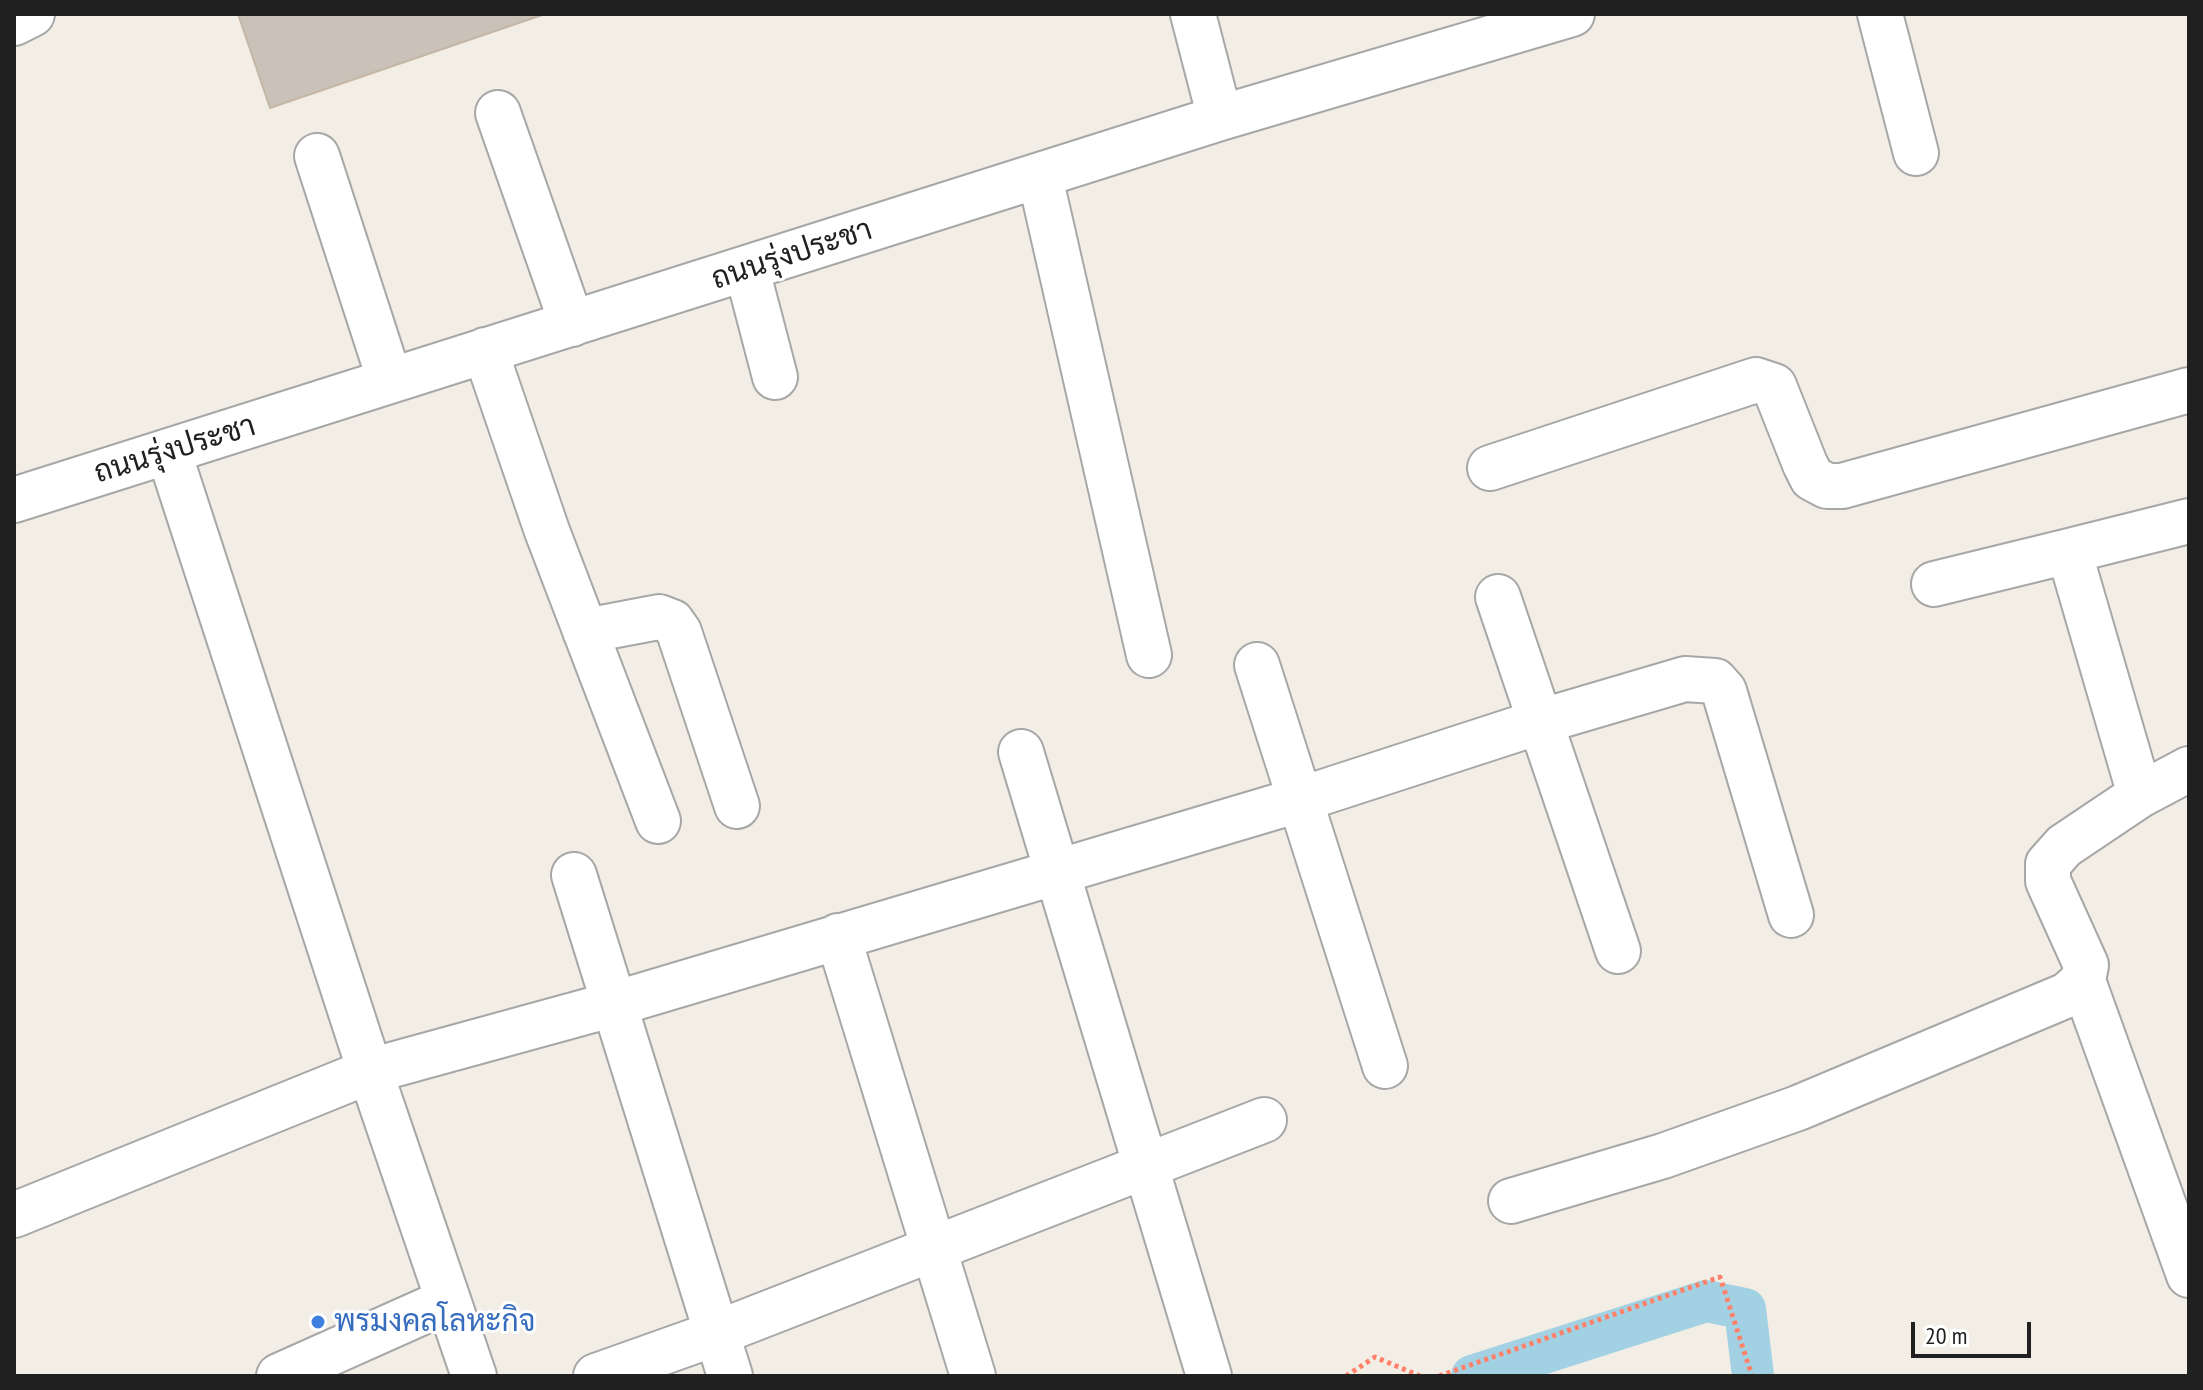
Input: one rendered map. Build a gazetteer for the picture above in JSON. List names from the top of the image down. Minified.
{"streets":{"street":["ถนนรุ่งประชา"]},"places":["พรมงคลโลหะกิจ"],"scale_bar":"20 m"}
